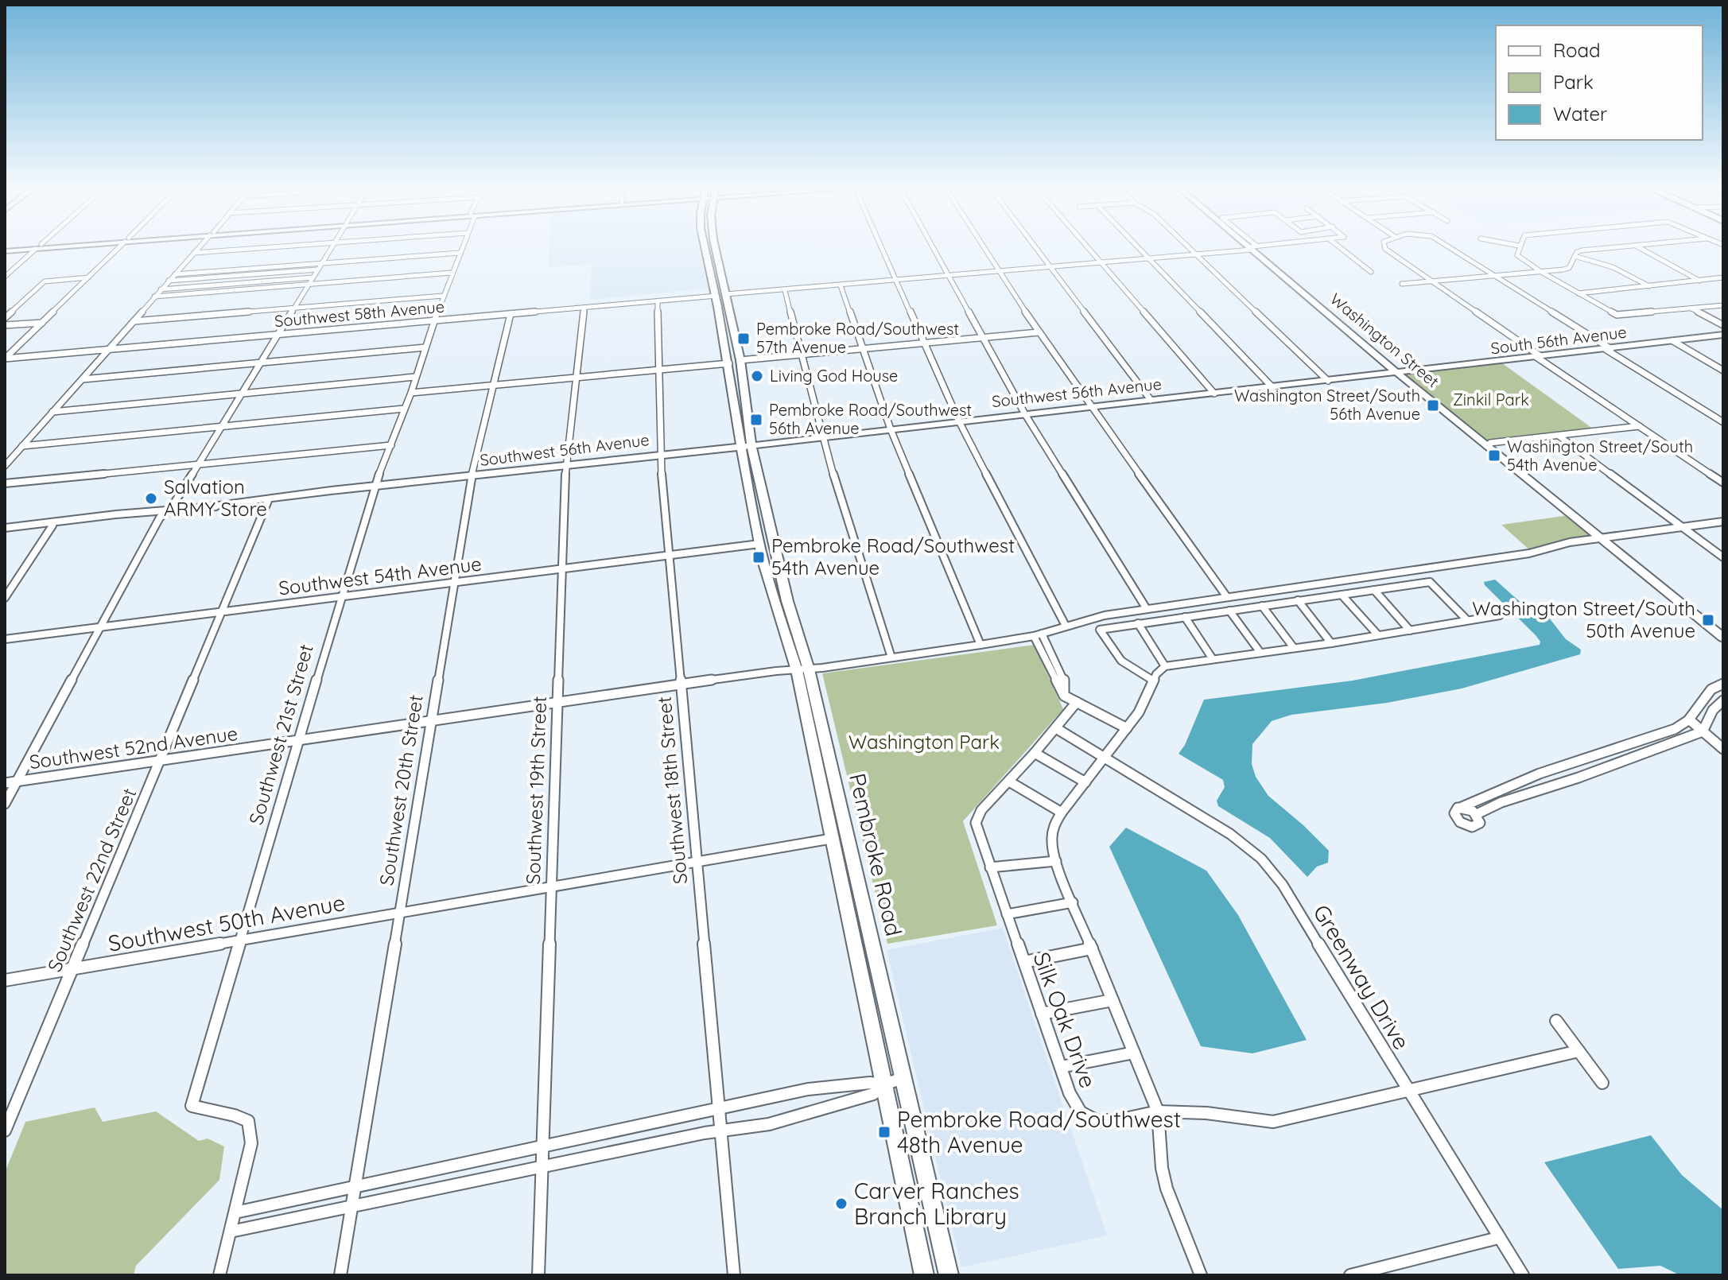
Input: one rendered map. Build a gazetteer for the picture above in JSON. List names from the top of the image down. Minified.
{"streets":{"main road":["Washington Street","South 56th Avenue","Southwest 56th Avenue","Pembroke Road"],"street":["Southwest 58th Avenue","Southwest 54th Avenue","Southwest 21st Street","Southwest 52nd Avenue","Southwest 20th Street","Southwest 19th Street","Southwest 18th Street","Southwest 22nd Street","Southwest 50th Avenue","Greenway Drive","Silk Oak Drive"]},"crossings":[["Southwest 58th Avenue","Washington Street"],["Southwest 58th Avenue","Southwest 21st Street"],["Southwest 58th Avenue","Southwest 20th Street"],["Southwest 58th Avenue","Southwest 19th Street"],["Southwest 58th Avenue","Southwest 18th Street"],["Washington Street","South 56th Avenue"],["Washington Street","Southwest 56th Avenue"],["South 56th Avenue","Southwest 56th Avenue"],["Southwest 56th Avenue","Southwest 21st Street"],["Southwest 56th Avenue","Southwest 20th Street"],["Southwest 56th Avenue","Southwest 19th Street"],["Southwest 56th Avenue","Southwest 18th Street"],["Southwest 56th Avenue","Pembroke Road"],["Southwest 56th Avenue","Southwest 22nd Street"],["Southwest 54th Avenue","Southwest 21st Street"],["Southwest 54th Avenue","Southwest 20th Street"],["Southwest 54th Avenue","Southwest 19th Street"],["Southwest 54th Avenue","Southwest 18th Street"],["Southwest 54th Avenue","Pembroke Road"],["Southwest 54th Avenue","Southwest 22nd Street"],["Southwest 21st Street","Southwest 52nd Avenue"],["Southwest 21st Street","Southwest 50th Avenue"],["Southwest 52nd Avenue","Southwest 20th Street"],["Southwest 52nd Avenue","Southwest 19th Street"],["Southwest 52nd Avenue","Southwest 18th Street"],["Southwest 52nd Avenue","Pembroke Road"],["Southwest 52nd Avenue","Southwest 22nd Street"],["Southwest 20th Street","Southwest 50th Avenue"],["Southwest 19th Street","Southwest 50th Avenue"],["Southwest 18th Street","Southwest 50th Avenue"],["Pembroke Road","Southwest 50th Avenue"],["Southwest 22nd Street","Southwest 50th Avenue"],["Greenway Drive","Silk Oak Drive"]],"parks":["Zinkil Park","Washington Park"],"places":{"transit":["Pembroke Road/Southwest 57th Avenue","Washington Street/South 56th Avenue","Pembroke Road/Southwest 56th Avenue","Washington Street/South 54th Avenue","Pembroke Road/Southwest 54th Avenue","Washington Street/South 50th Avenue","Pembroke Road/Southwest 48th Avenue"],"other":["Living God House","Salvation ARMY Store","Carver Ranches Branch Library"]},"legend":["Road","Park","Water"]}
